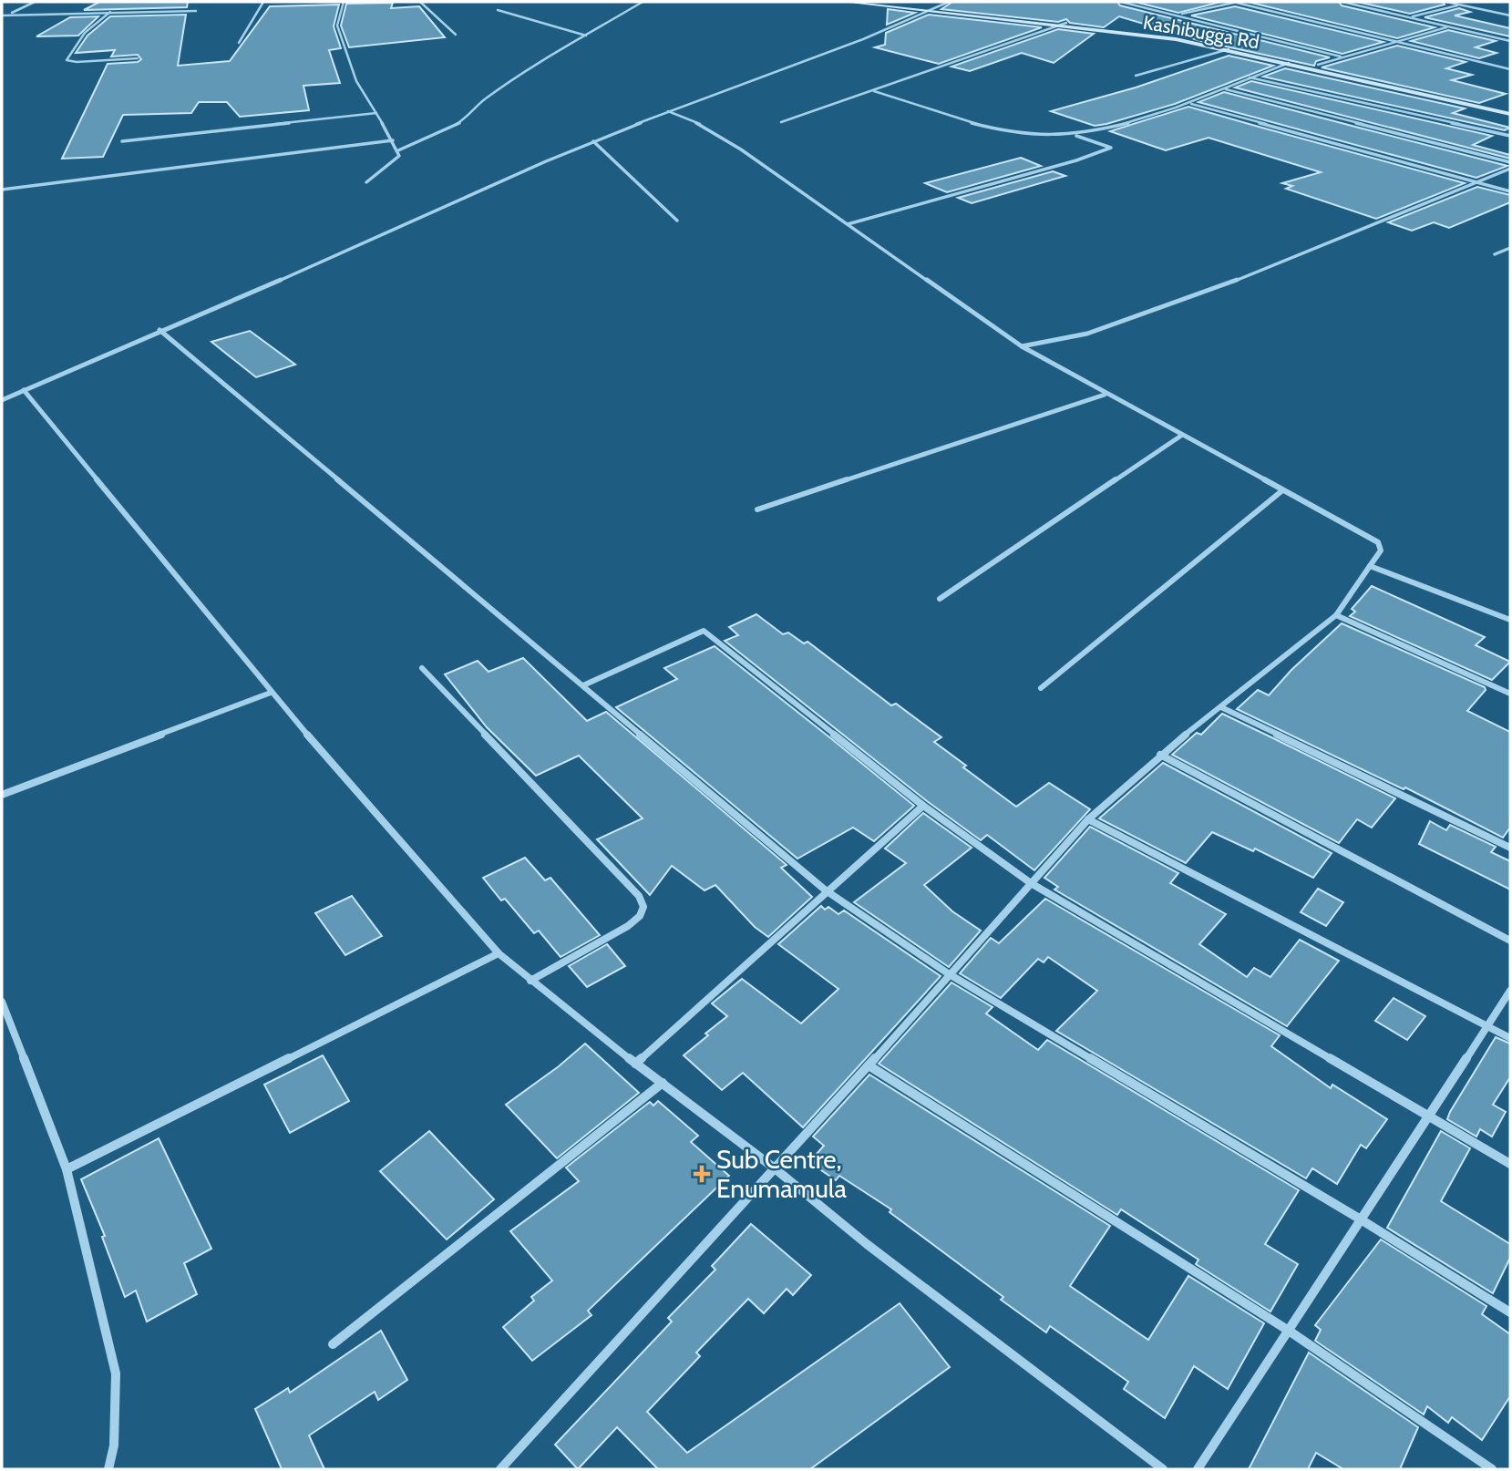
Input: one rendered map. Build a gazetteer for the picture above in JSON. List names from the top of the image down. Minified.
{"streets":{"main road":["Kashibugga Rd"]},"places":{"health":["Sub Centre, Enumamula"]}}
